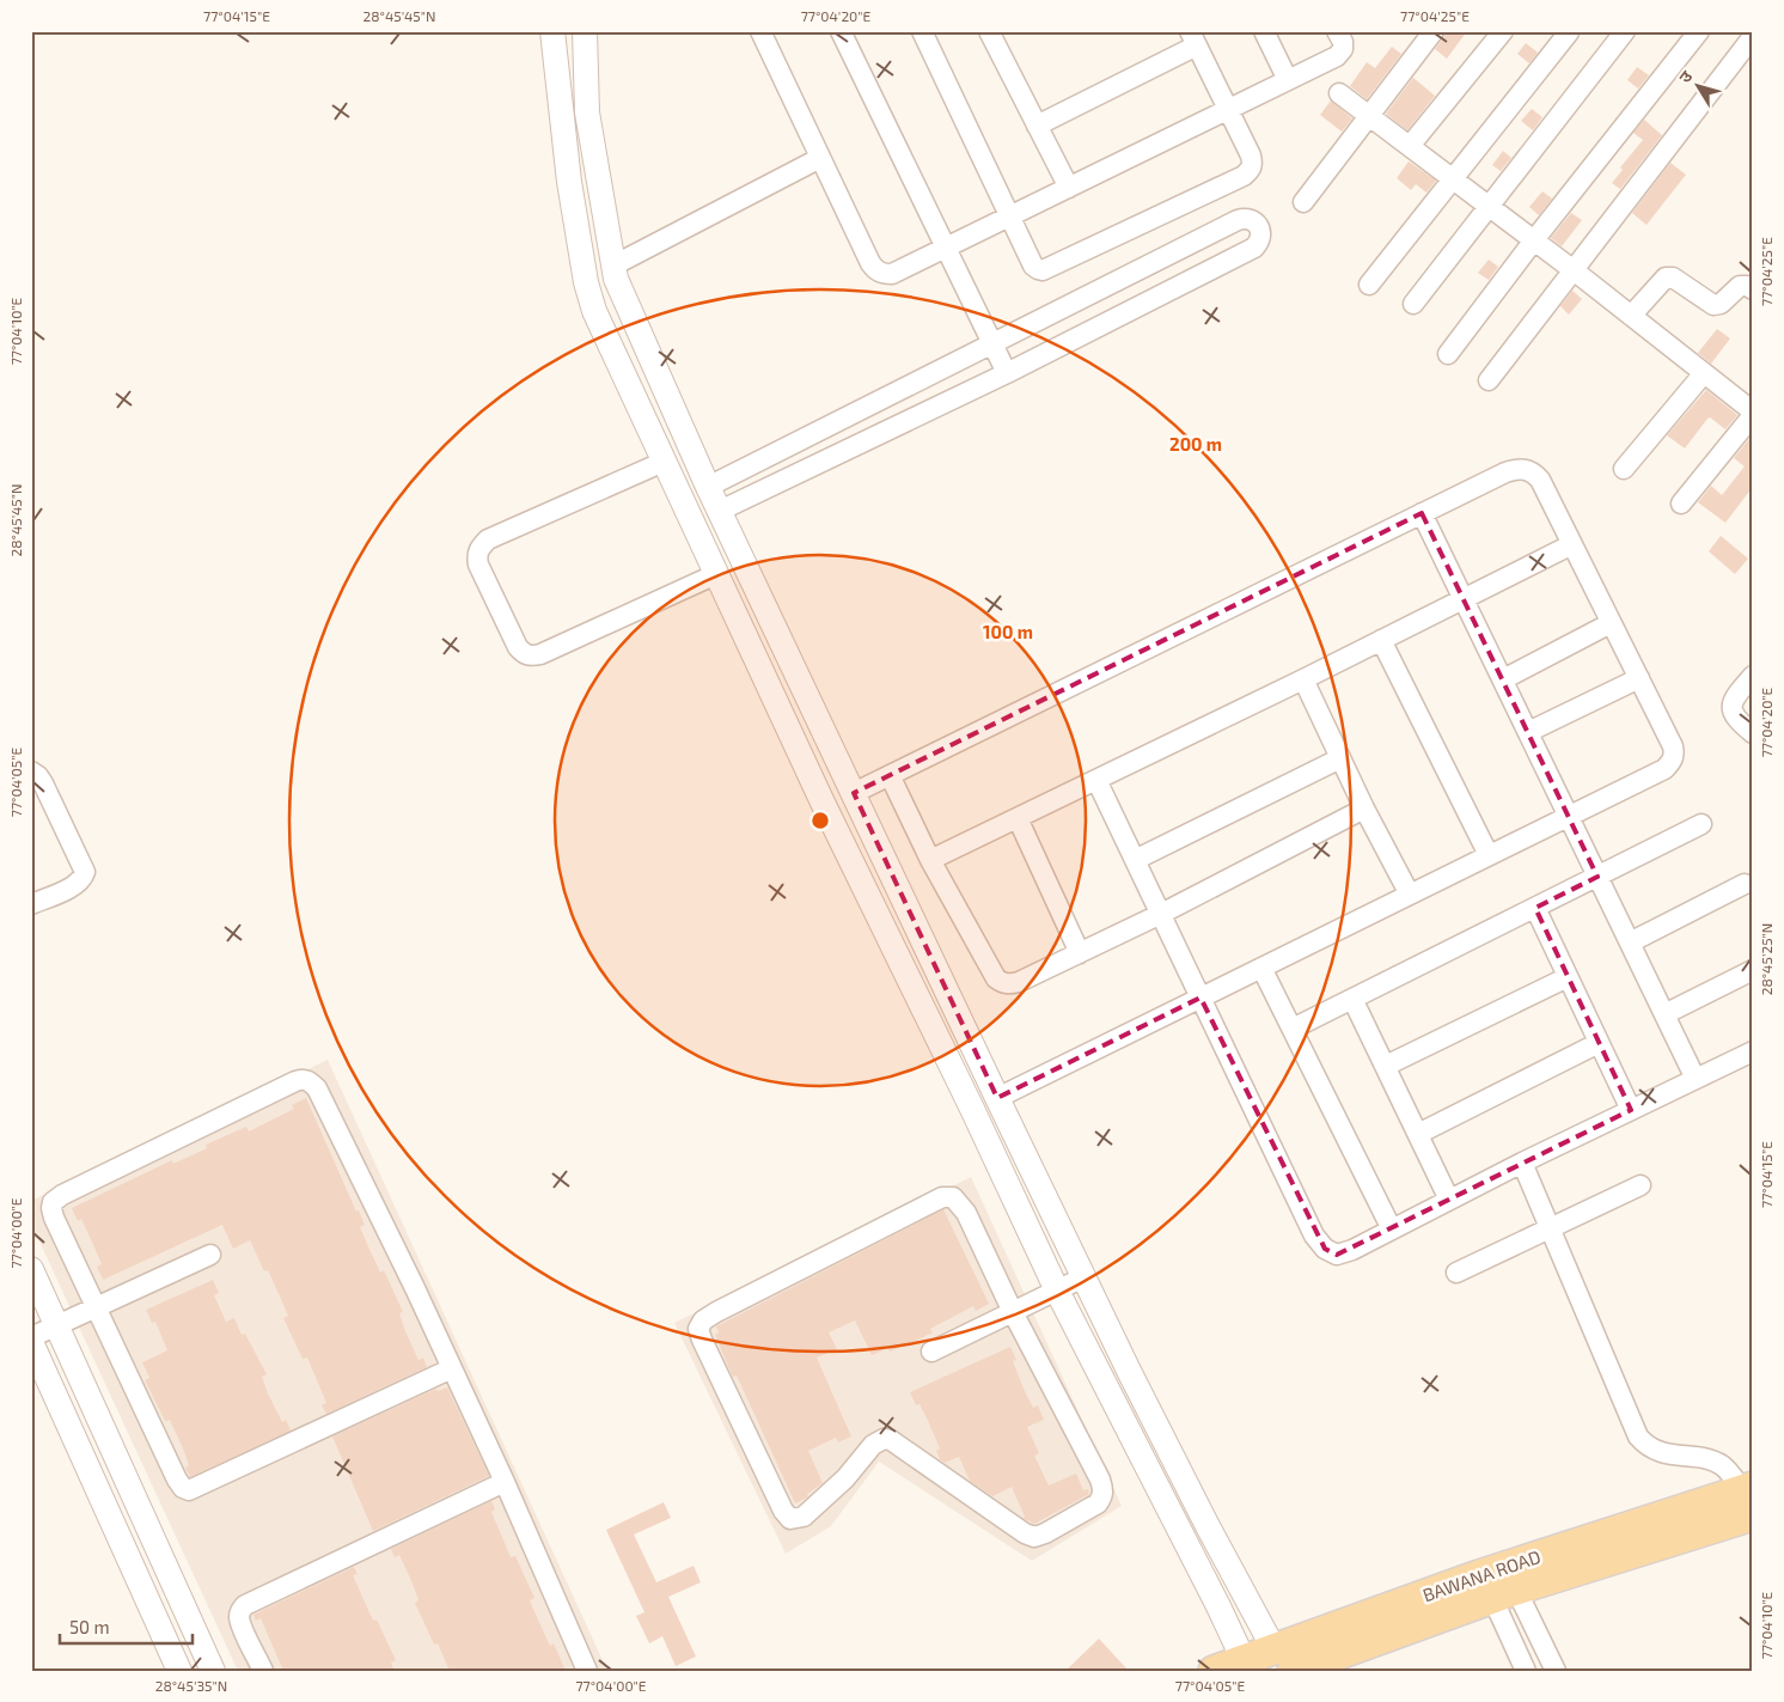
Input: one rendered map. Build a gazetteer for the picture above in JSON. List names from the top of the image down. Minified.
{"streets":{"main road":["BAWANA ROAD"]},"scale_bar":"50 m","north":"top left","coordinates":["77°04'15\"E","28°45'45\"N","77°04'20\"E","77°04'25\"E","77°04'10\"E","77°04'05\"E","28°45'25\"N","77°04'00\"E","28°45'35\"N"],"rings":["200 m","100 m"]}
